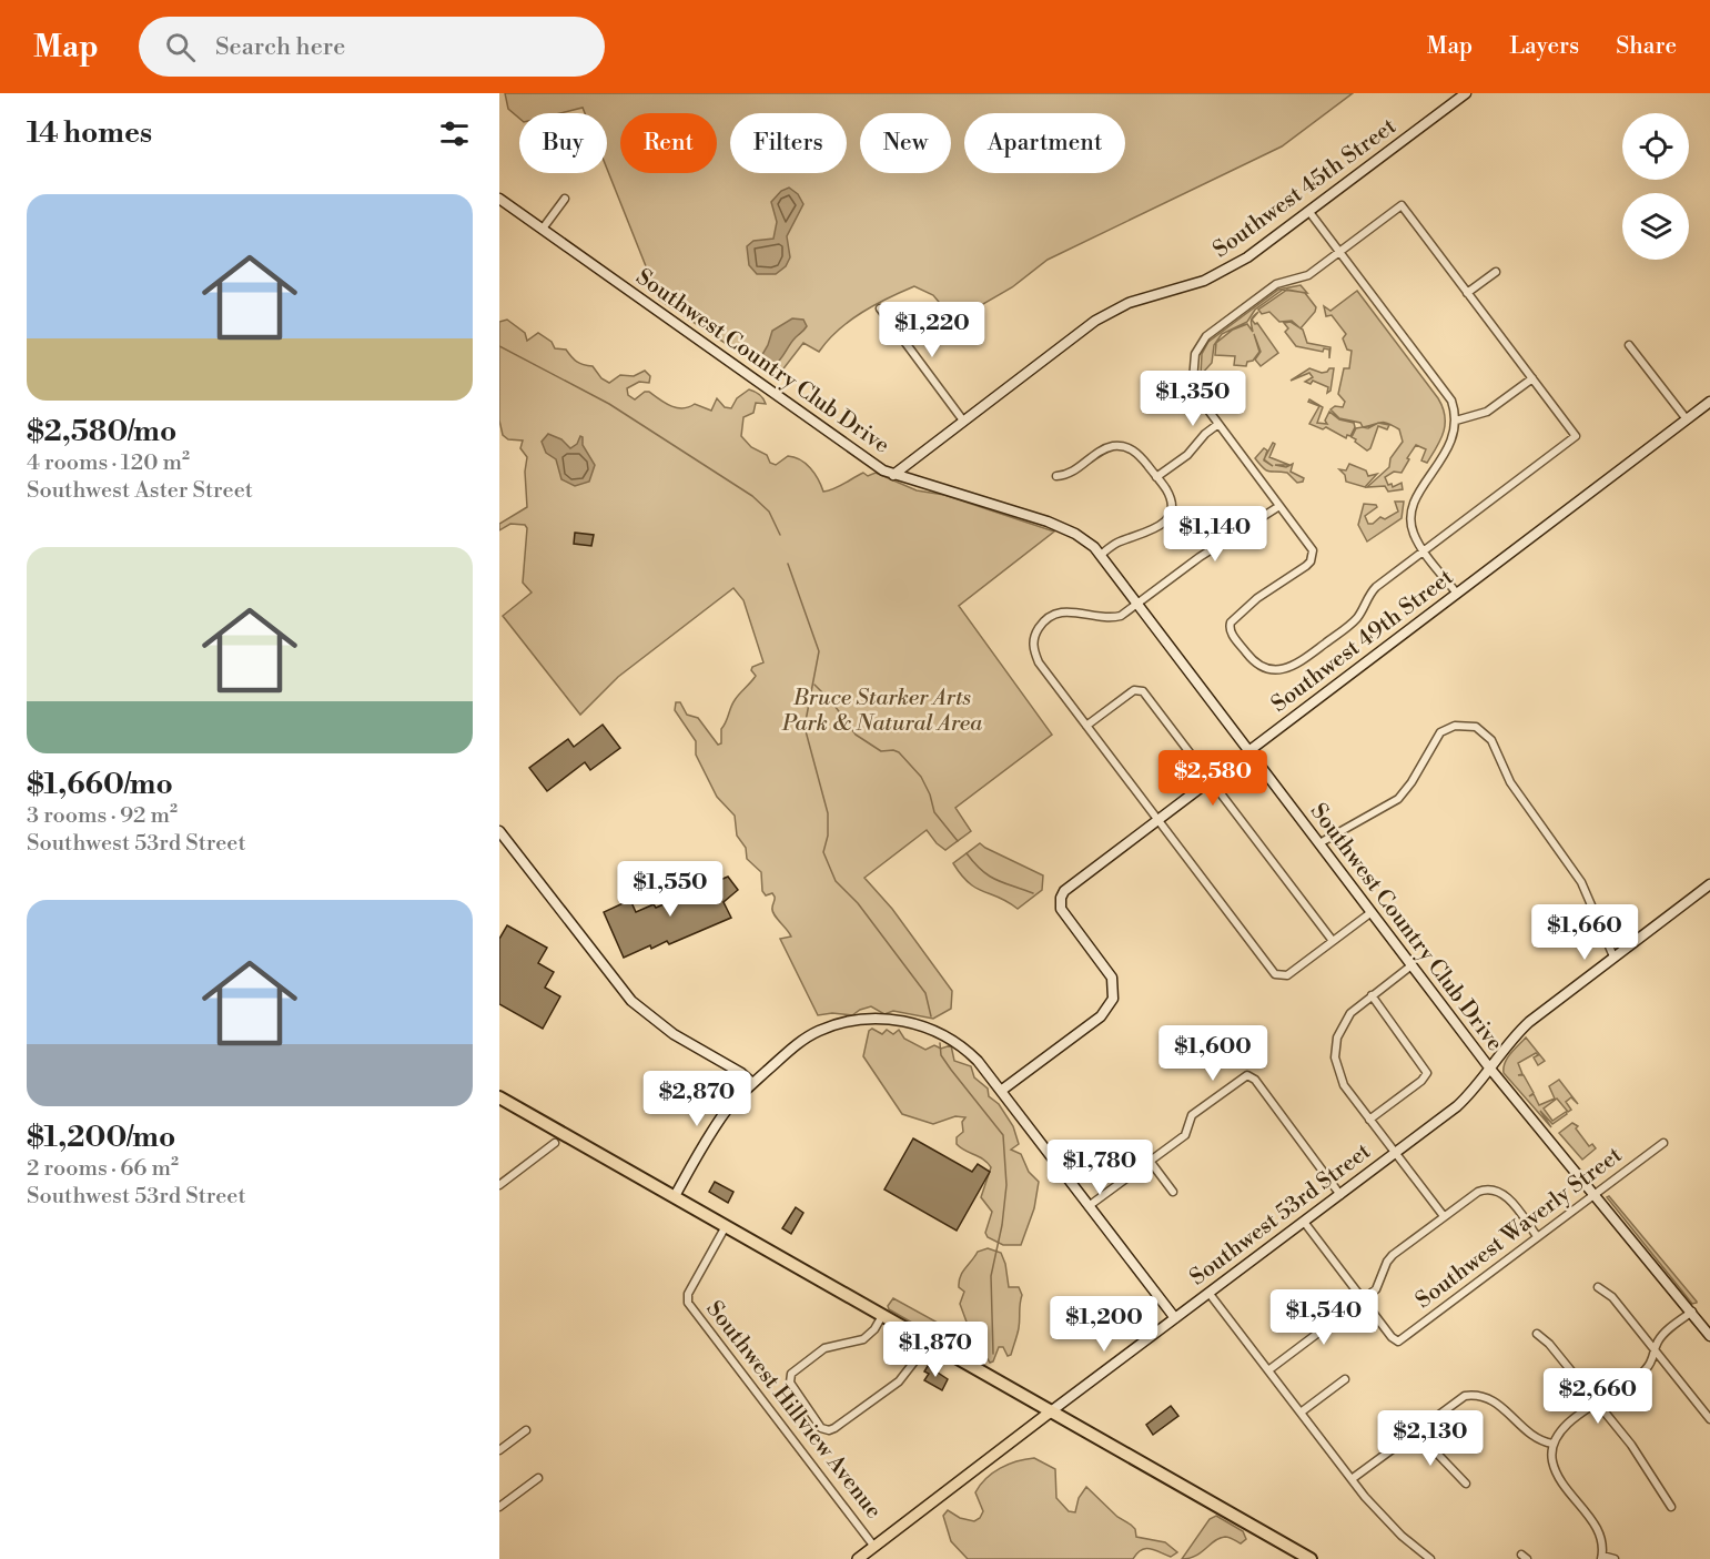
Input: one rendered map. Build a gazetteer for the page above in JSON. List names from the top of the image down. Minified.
{"streets":{"main road":["Southwest 53rd Street"],"street":["Southwest 45th Street","Southwest Country Club Drive","Southwest 49th Street","Southwest Waverly Street","Southwest Hillview Avenue"]},"crossings":[["Southwest 45th Street","Southwest Country Club Drive"],["Southwest Country Club Drive","Southwest 49th Street"],["Southwest Country Club Drive","Southwest 53rd Street"],["Southwest Country Club Drive","Southwest Waverly Street"],["Southwest 53rd Street","Southwest Hillview Avenue"]],"parks":["Bruce Starker Arts Park & Natural Area"],"page":{"header":"Map","search":"Search here","nav":["Map","Layers","Share"],"heading":"14 homes","chip":["Buy","Rent","Filters","New","Apartment"],"list":[{"name":"$2,580/mo","note":"4 rooms · 120 m² · Southwest Aster Street"},{"name":"$1,660/mo","note":"3 rooms · 92 m² · Southwest 53rd Street"},{"name":"$1,200/mo","note":"2 rooms · 66 m² · Southwest 53rd Street"}],"price":["$1,220","$1,350","$1,140","$2,580","$1,550","$1,660","$1,600","$2,870","$1,780","$1,540","$1,200","$1,870","$2,660","$2,130"]}}
